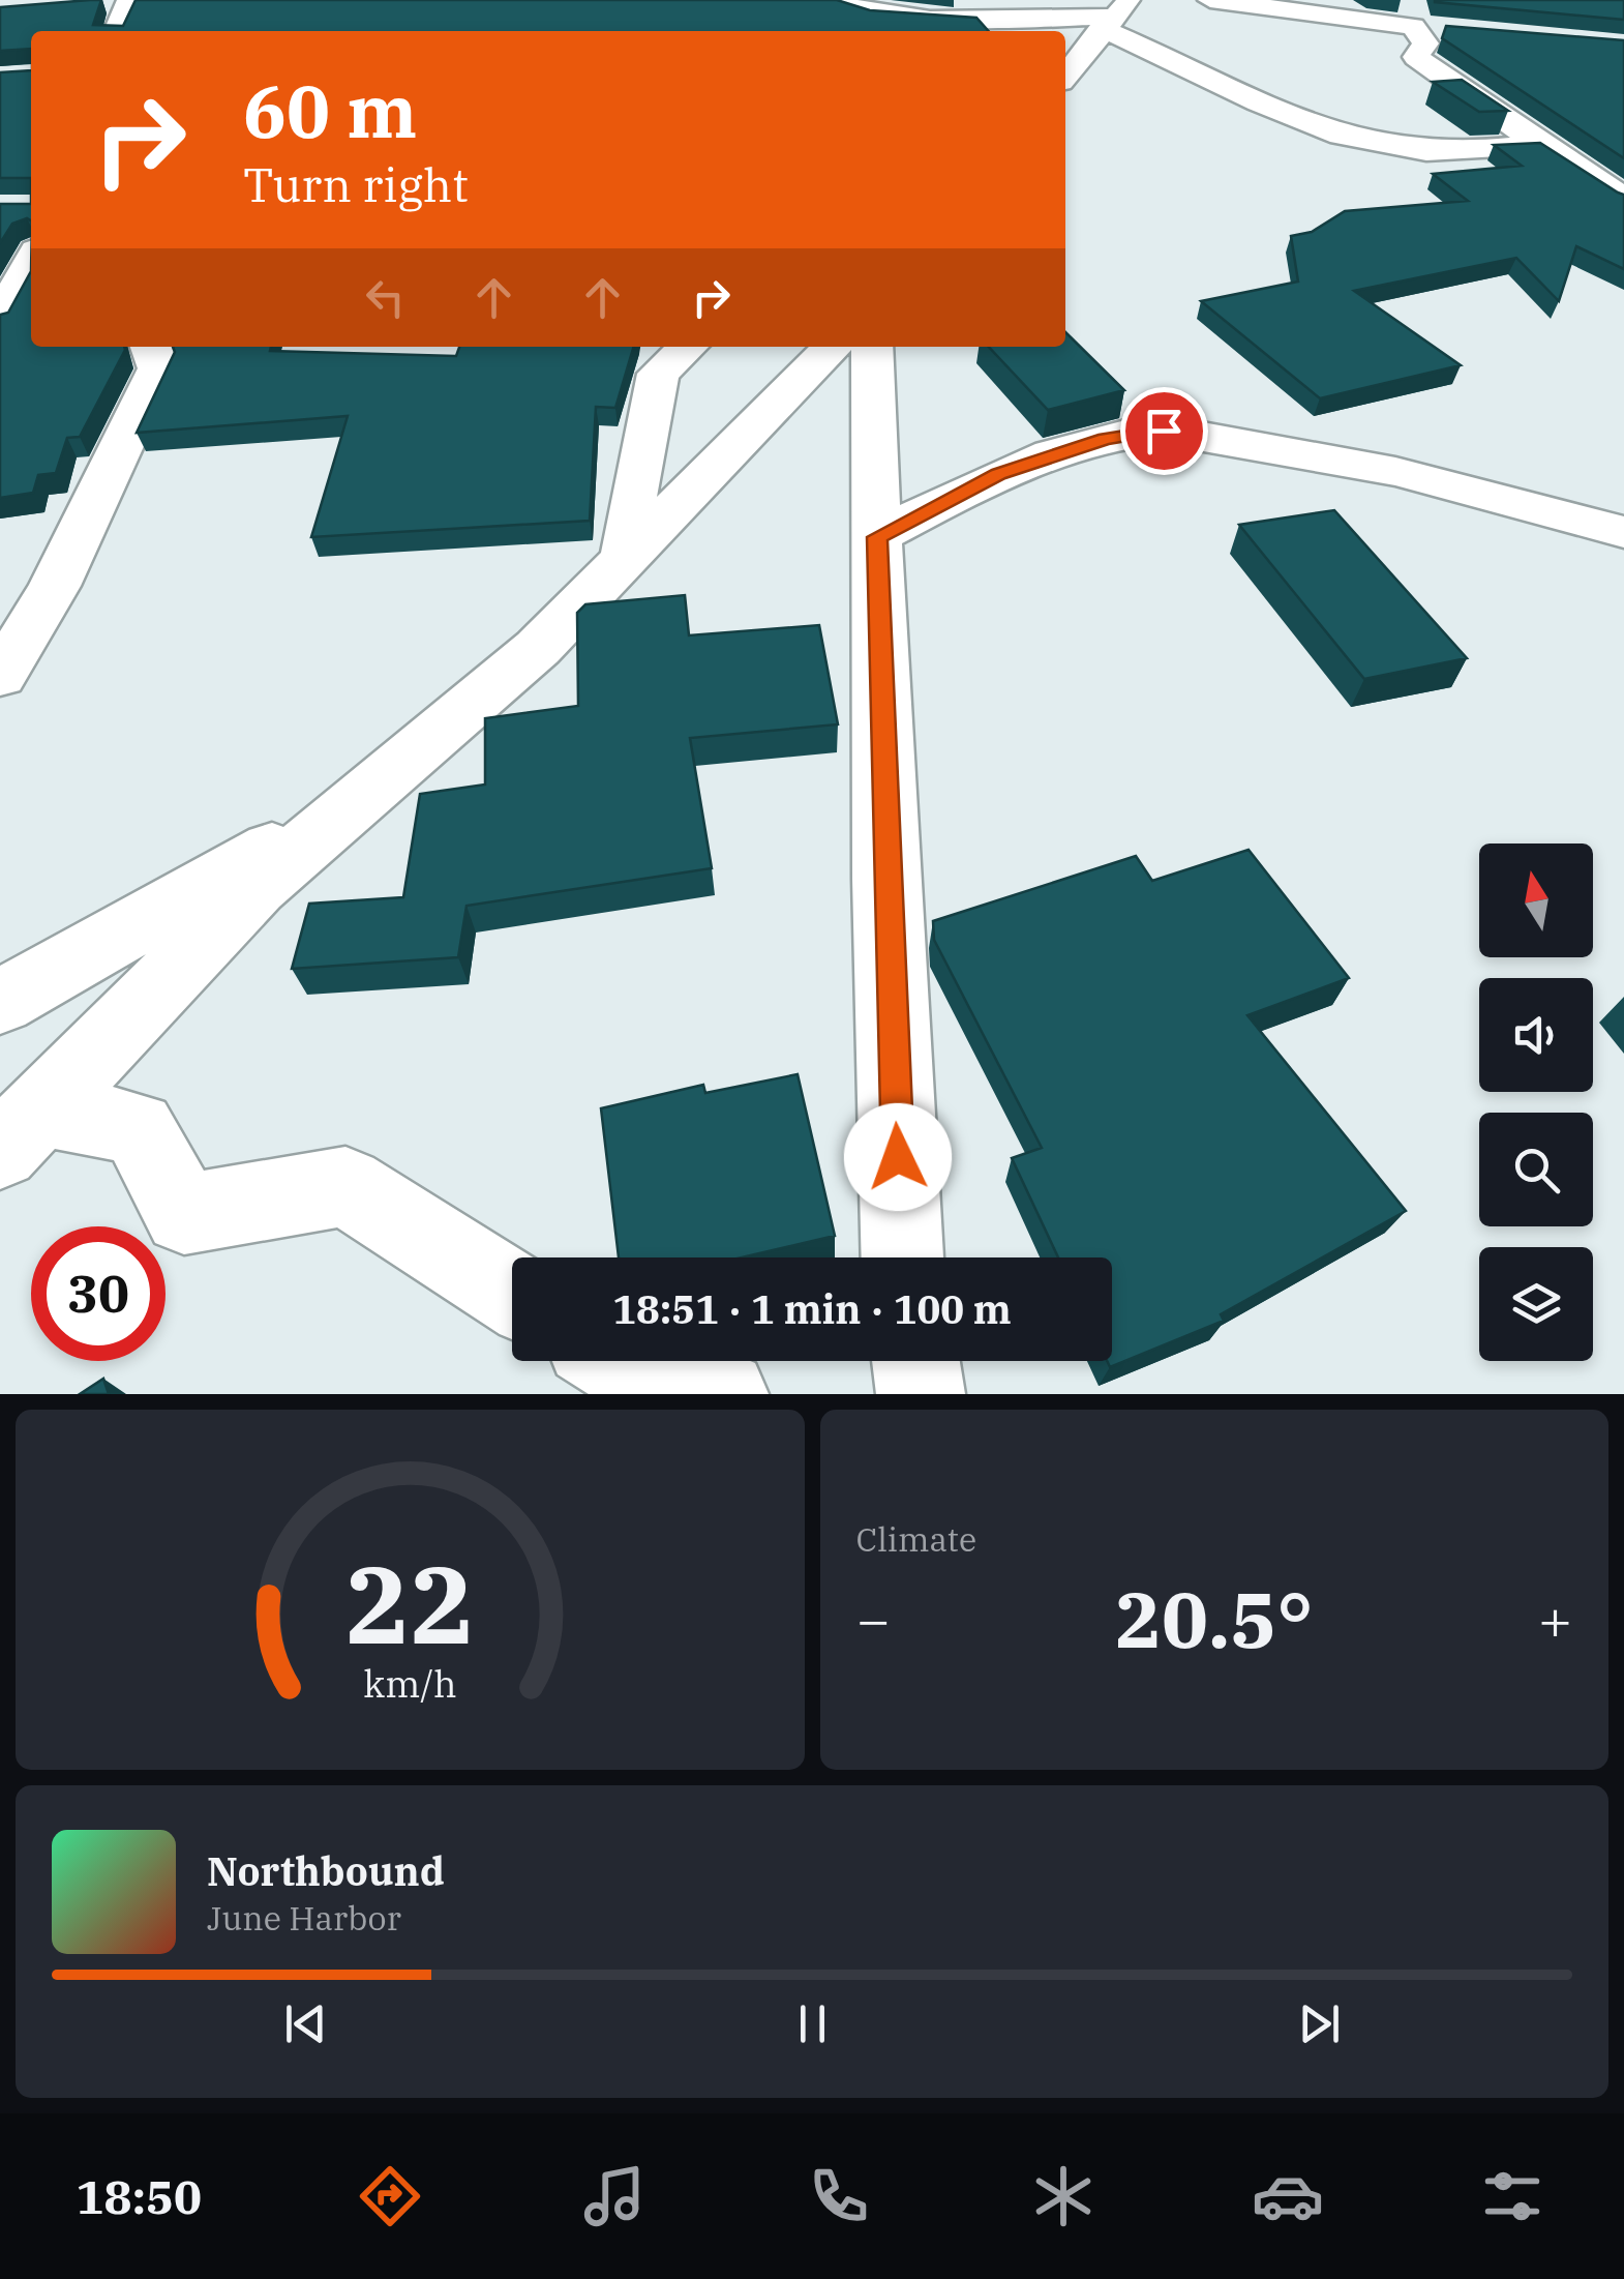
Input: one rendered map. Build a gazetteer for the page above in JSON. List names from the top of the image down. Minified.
{"north":"top","page":{"turn":["60 m","Turn right"],"limit":"30","trip":"18:51 · 1 min · 100 m","tile":"Climate","heat":["−","20.5°","+"],"song":["Northbound","June Harbor"],"tabs":"18:50","gauge":["22","km/h"]}}
